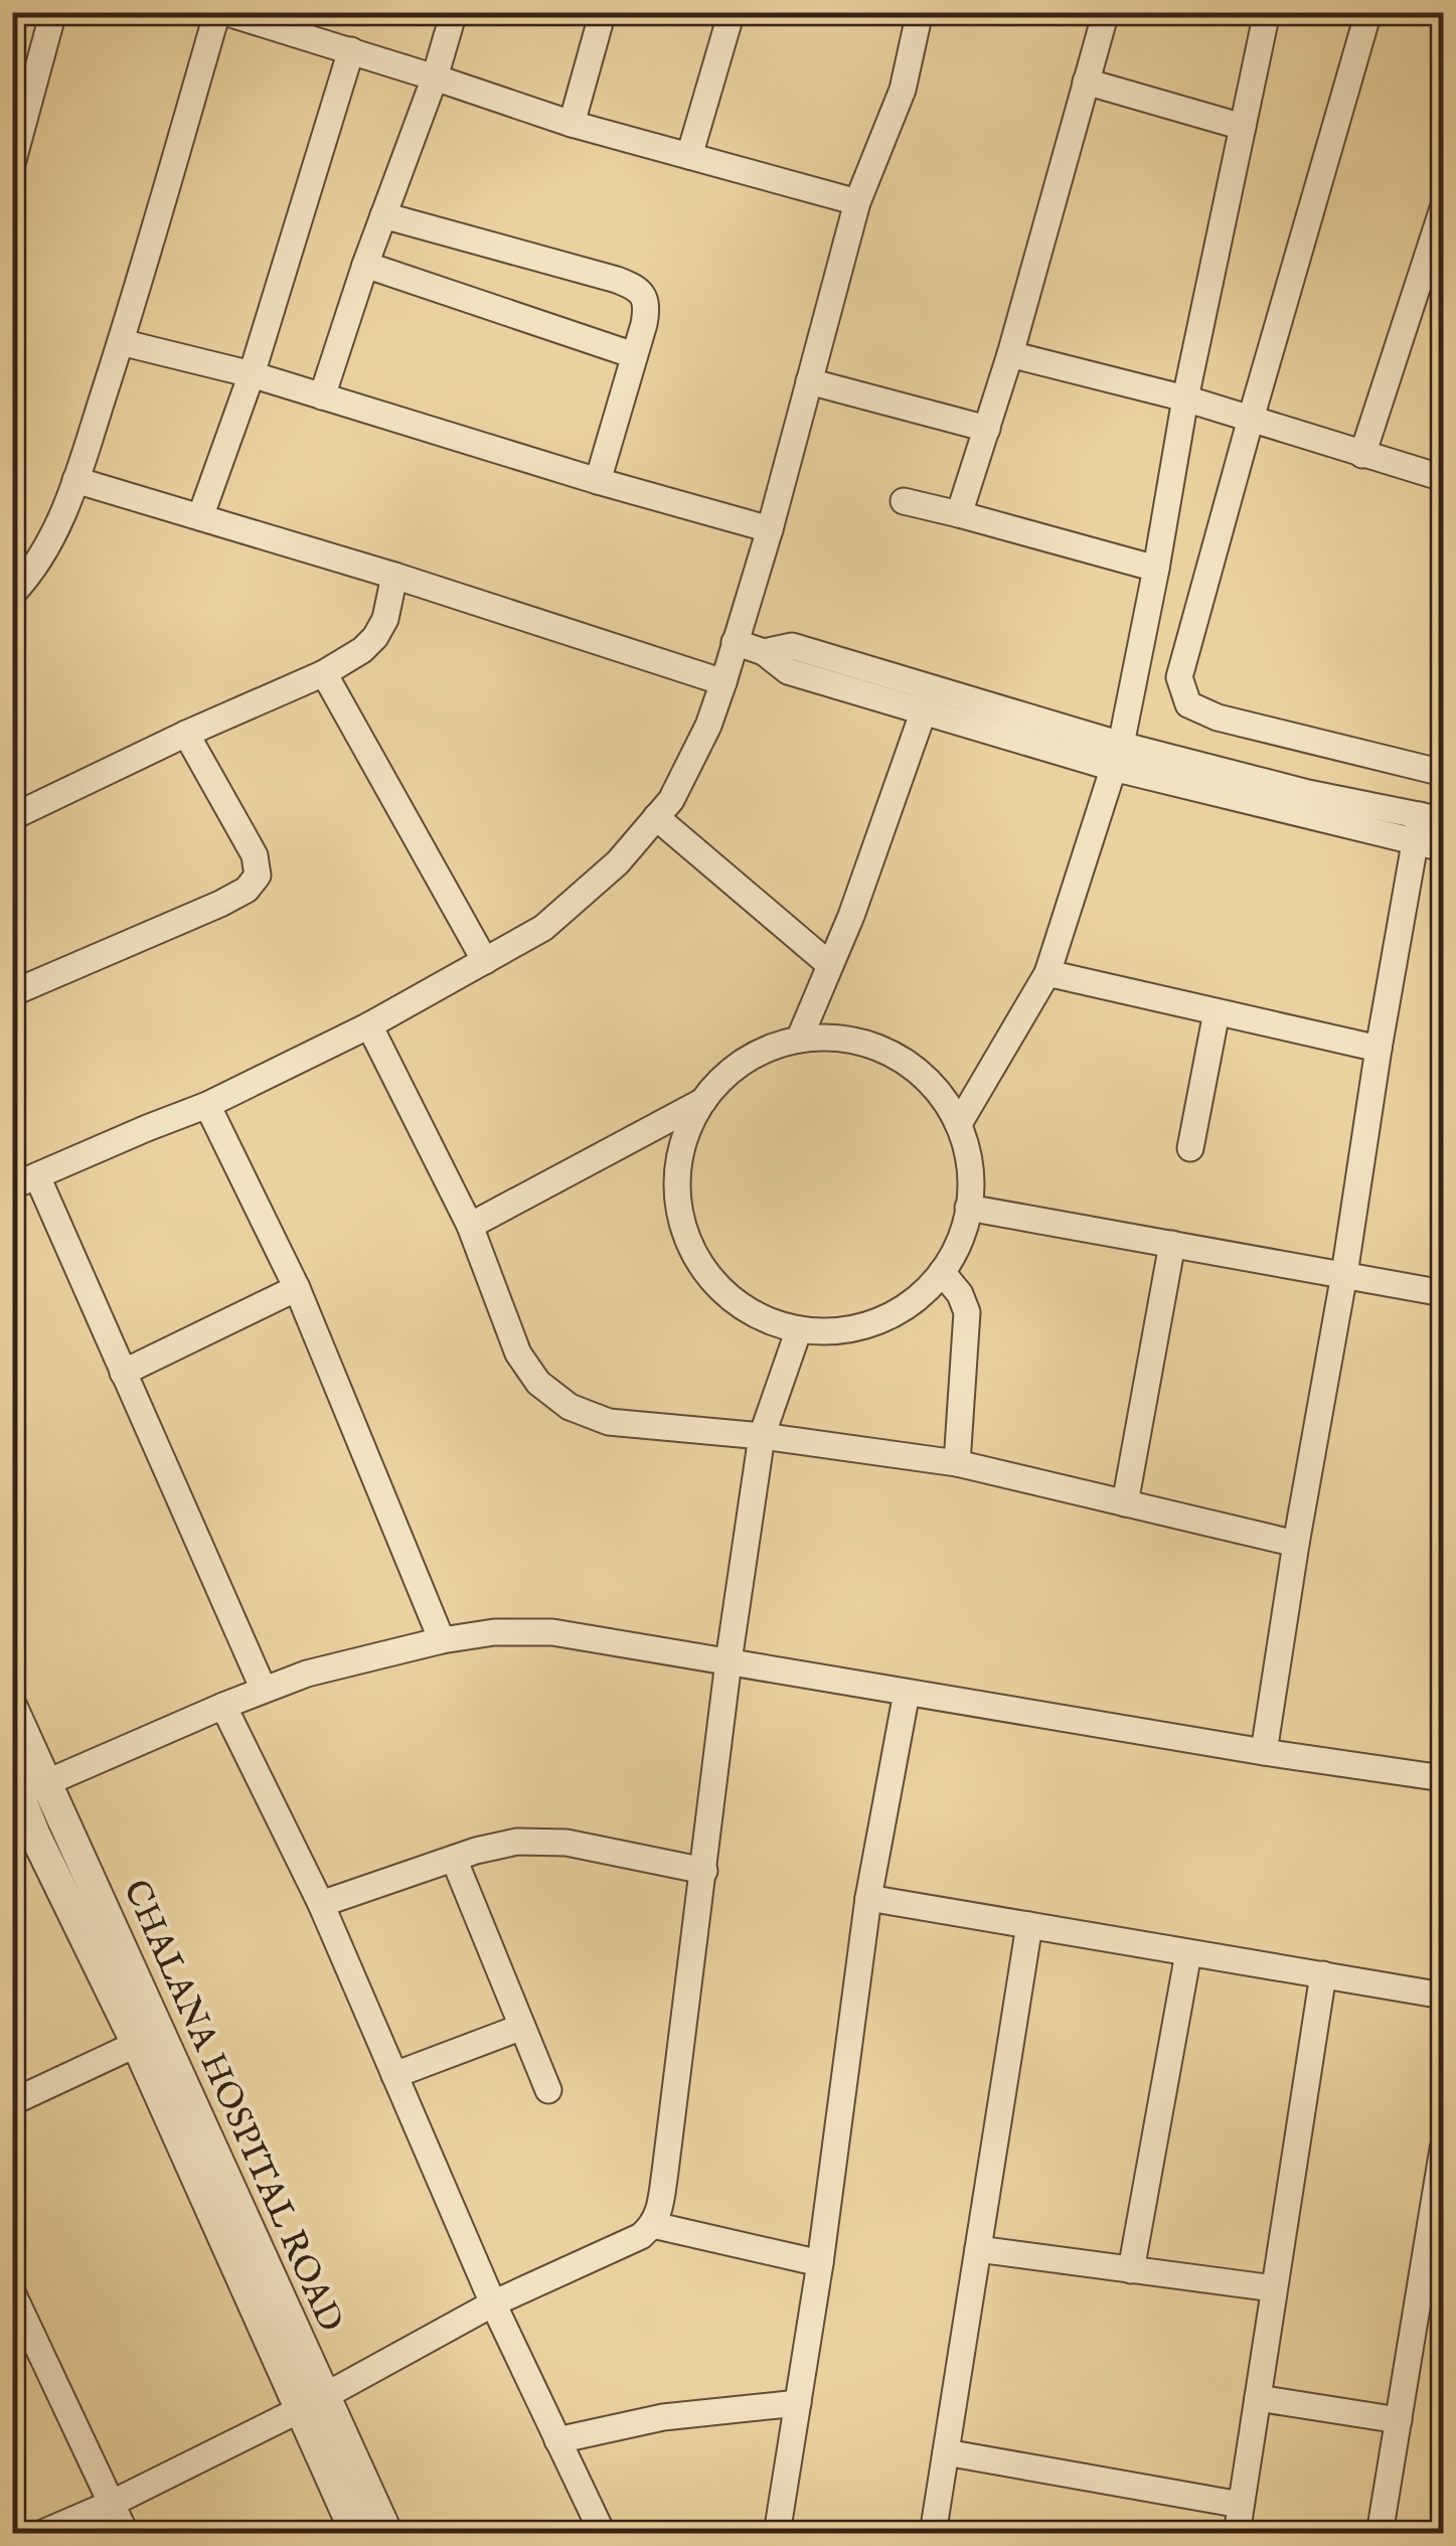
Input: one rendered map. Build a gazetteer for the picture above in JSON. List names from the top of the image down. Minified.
{"streets":{"street":["CHALANA HOSPITAL ROAD"]}}
